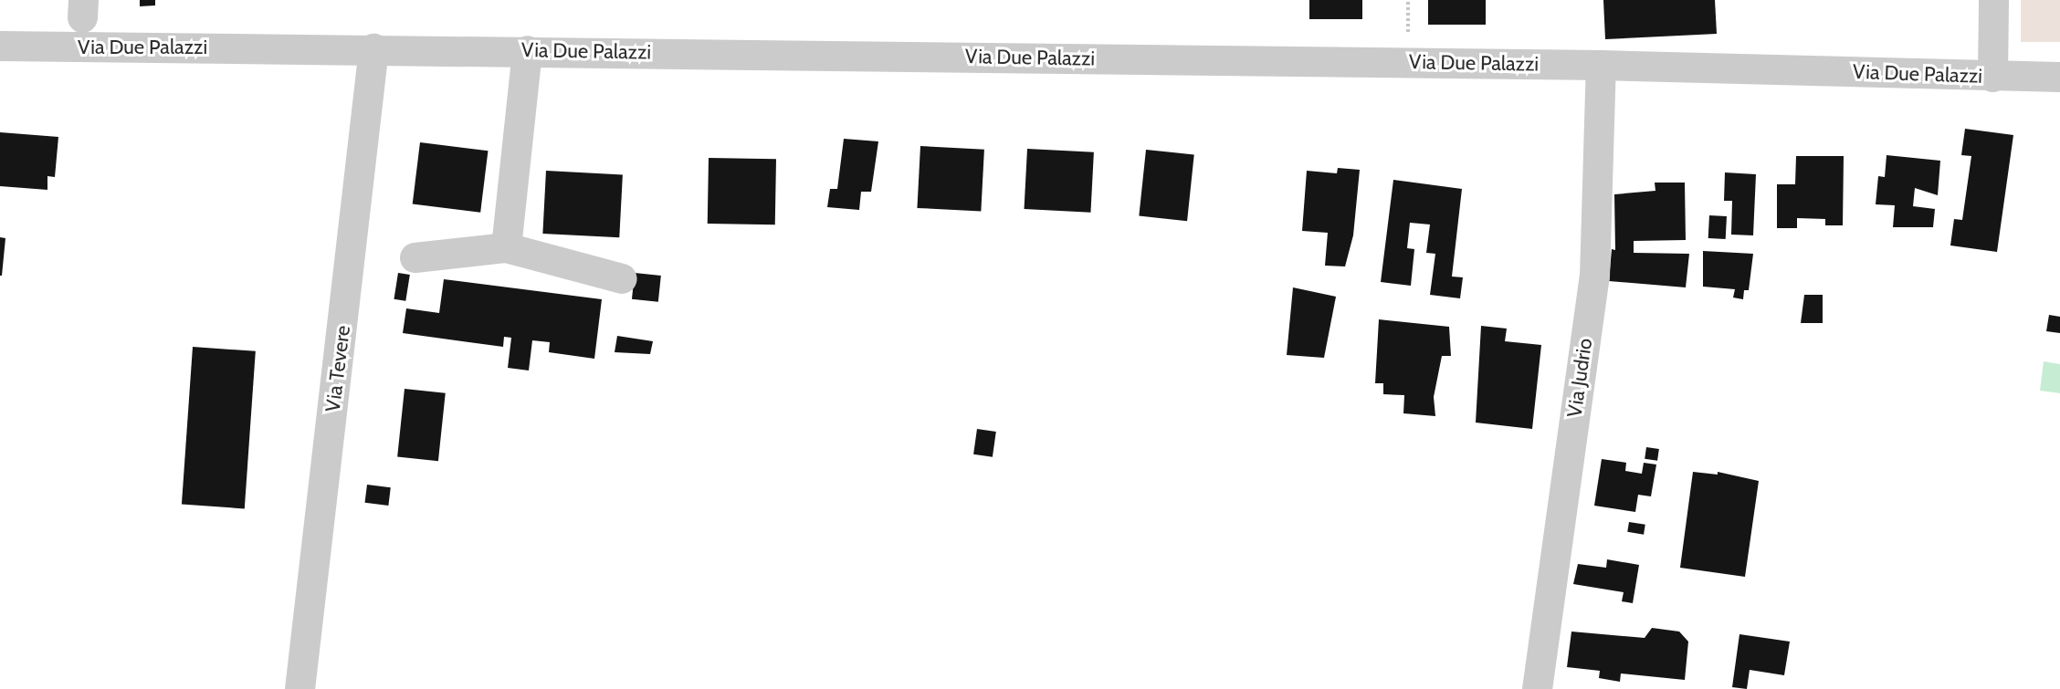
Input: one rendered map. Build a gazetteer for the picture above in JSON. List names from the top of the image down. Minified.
{"streets":{"street":["Via Due Palazzi","Via Tevere","Via Judrio"]},"crossings":[["Via Due Palazzi","Via Tevere"],["Via Due Palazzi","Via Judrio"]]}
